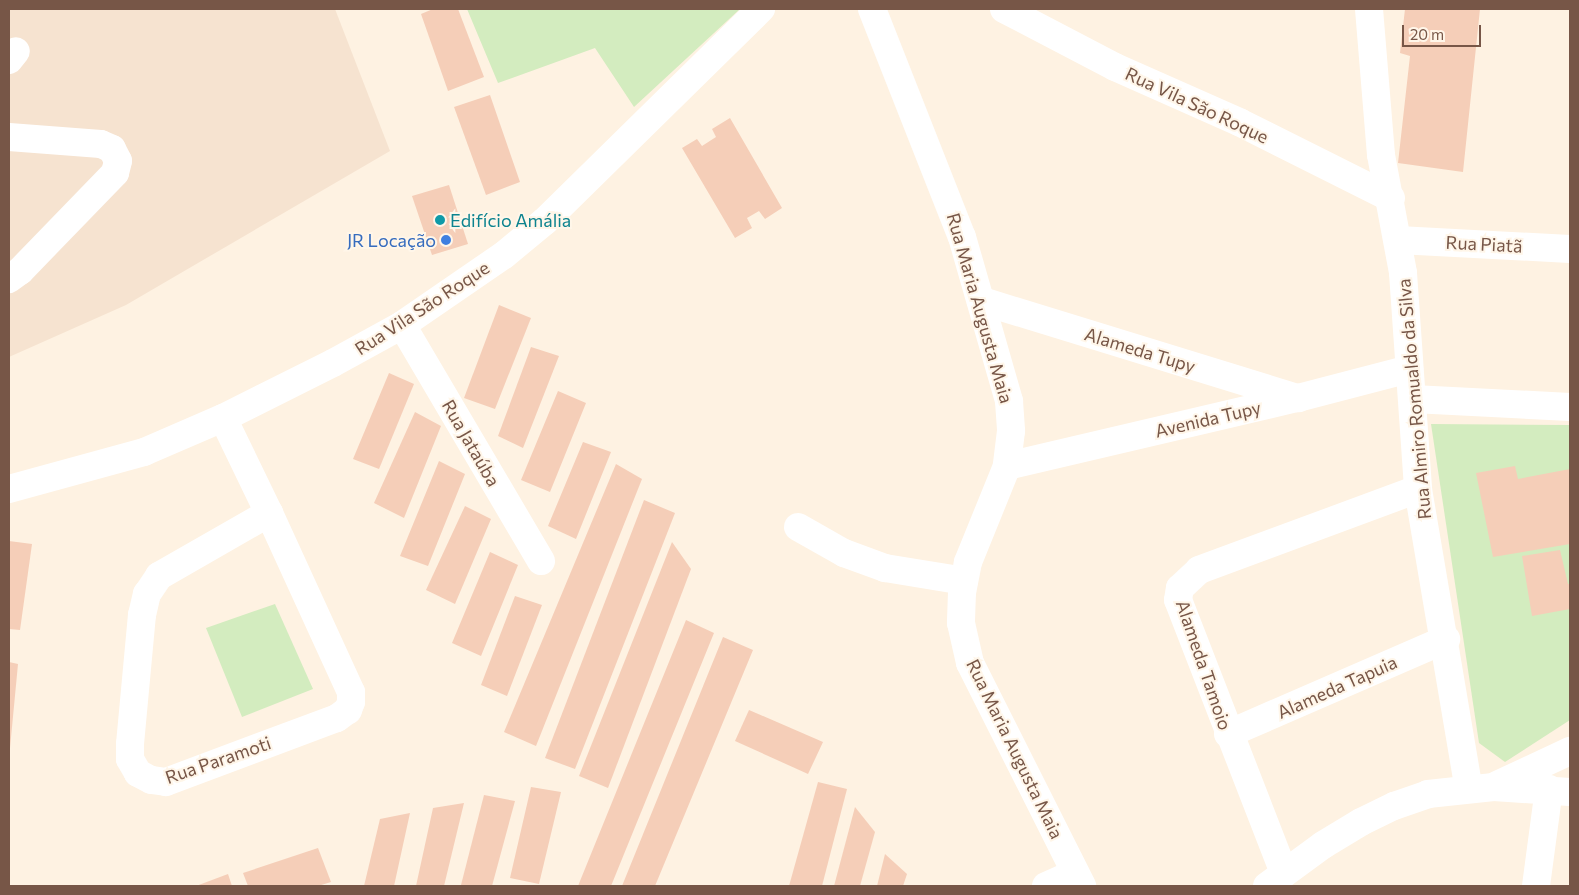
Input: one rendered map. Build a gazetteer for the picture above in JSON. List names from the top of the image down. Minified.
{"streets":{"street":["Rua Vila São Roque","Rua Piatã","Rua Maria Augusta Maia","Alameda Tupy","Rua Almiro Romualdo da Silva","Avenida Tupy","Rua Jataúba","Alameda Tamoio","Alameda Tapuia","Rua Paramoti"]},"crossings":[["Rua Vila São Roque","Rua Almiro Romualdo da Silva"],["Rua Vila São Roque","Rua Jataúba"],["Rua Vila São Roque","Rua Paramoti"],["Rua Piatã","Rua Almiro Romualdo da Silva"],["Rua Maria Augusta Maia","Alameda Tupy"],["Rua Maria Augusta Maia","Avenida Tupy"],["Alameda Tupy","Avenida Tupy"],["Rua Almiro Romualdo da Silva","Avenida Tupy"],["Rua Almiro Romualdo da Silva","Alameda Tamoio"],["Rua Almiro Romualdo da Silva","Alameda Tapuia"],["Alameda Tamoio","Alameda Tapuia"]],"places":["Edifício Amália","JR Locação"],"scale_bar":"20 m"}
